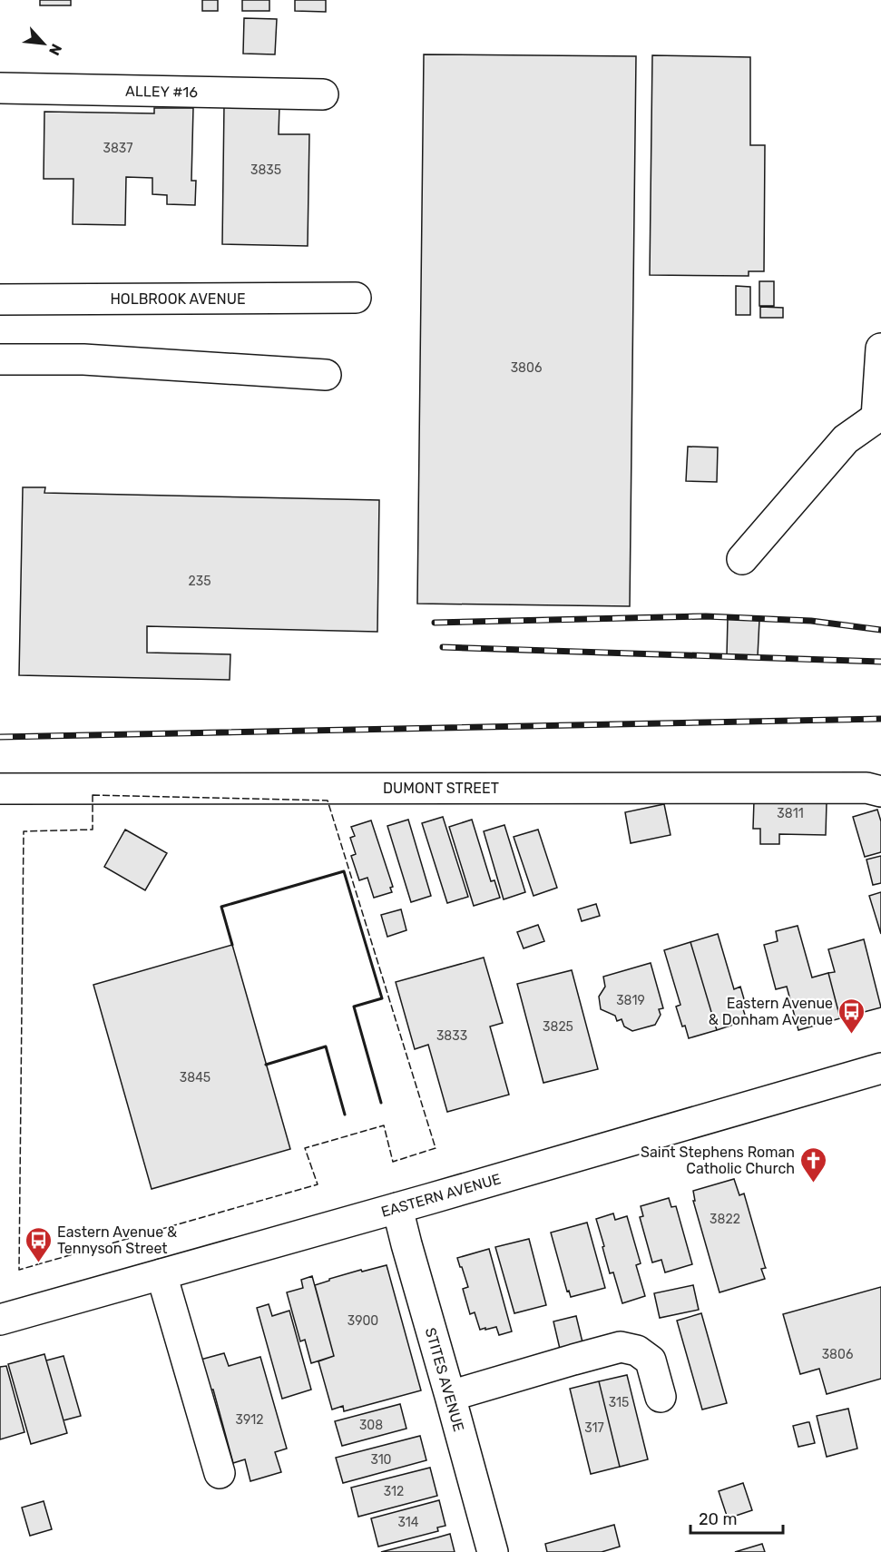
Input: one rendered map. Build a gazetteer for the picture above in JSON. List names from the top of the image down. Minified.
{"streets":{"street":["ALLEY #16","HOLBROOK AVENUE","DUMONT STREET","EASTERN AVENUE","STITES AVENUE"]},"crossings":[["EASTERN AVENUE","STITES AVENUE"]],"places":{"bus stop":["Eastern Avenue & Donham Avenue","Eastern Avenue & Tennyson Street"],"church":["Saint Stephens Roman Catholic Church"]},"house_numbers":["3837","3835","3806","235","3811","3819","3825","3833","3845","3822","3900","3806","315","3912","308","317","310","312","314"],"scale_bar":"20 m","north":"bottom right"}
